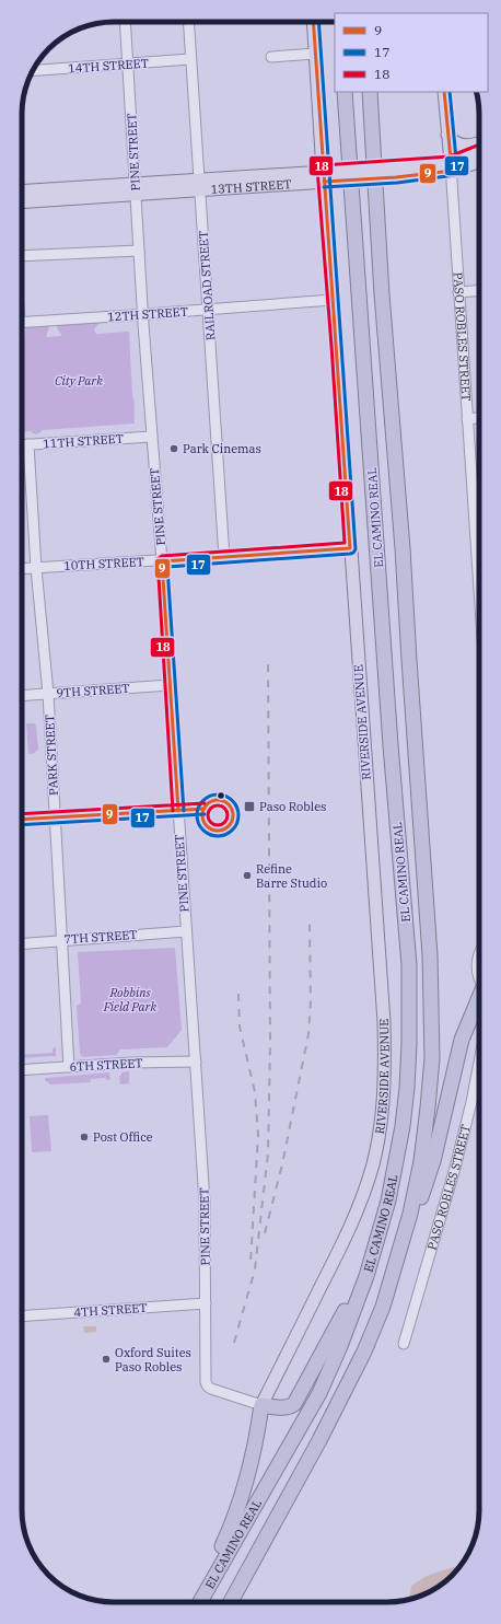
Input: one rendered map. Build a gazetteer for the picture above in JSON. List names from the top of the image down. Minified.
{"streets":{"highway":["EL CAMINO REAL"],"main road":["13TH STREET","PASO ROBLES STREET","RIVERSIDE AVENUE"],"street":["14TH STREET","PINE STREET","RAILROAD STREET","12TH STREET","11TH STREET","10TH STREET","9TH STREET","PARK STREET","7TH STREET","6TH STREET","4TH STREET"]},"crossings":[["14TH STREET","PINE STREET"],["14TH STREET","RAILROAD STREET"],["PINE STREET","13TH STREET"],["PINE STREET","12TH STREET"],["PINE STREET","11TH STREET"],["PINE STREET","10TH STREET"],["PINE STREET","9TH STREET"],["PINE STREET","RIVERSIDE AVENUE"],["PINE STREET","7TH STREET"],["PINE STREET","6TH STREET"],["PINE STREET","4TH STREET"],["13TH STREET","RAILROAD STREET"],["13TH STREET","PASO ROBLES STREET"],["13TH STREET","RIVERSIDE AVENUE"],["RAILROAD STREET","12TH STREET"],["RAILROAD STREET","10TH STREET"],["12TH STREET","RIVERSIDE AVENUE"],["11TH STREET","PARK STREET"],["10TH STREET","RIVERSIDE AVENUE"],["10TH STREET","PARK STREET"],["9TH STREET","PARK STREET"],["PARK STREET","7TH STREET"],["PARK STREET","6TH STREET"]],"parks":["City Park","Robbins Field Park"],"places":{"other":["Park Cinemas","Refine Barre Studio","Post Office","Oxford Suites Paso Robles"],"transit":["Paso Robles"]},"lines":["transit line 9","transit line 17","transit line 18"],"legend":["9","17","18"]}
